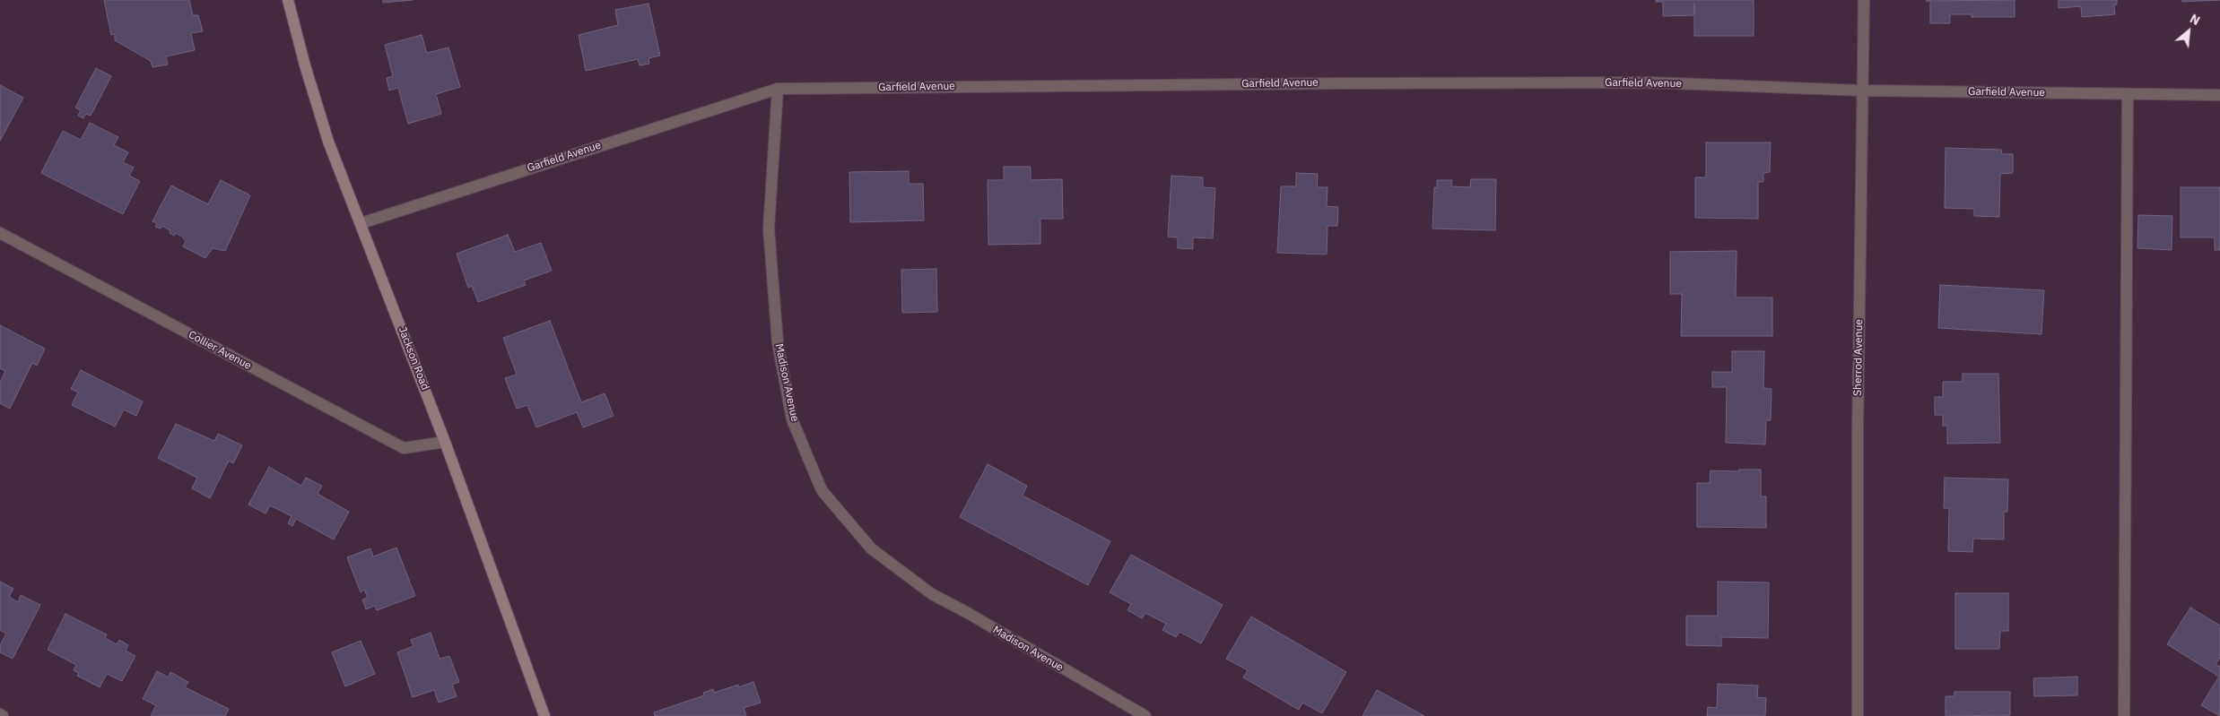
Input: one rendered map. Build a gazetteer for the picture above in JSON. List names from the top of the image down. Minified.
{"streets":{"main road":["Jackson Road"],"street":["Garfield Avenue","Collier Avenue","Sherrod Avenue","Madison Avenue"]},"crossings":[["Garfield Avenue","Sherrod Avenue"],["Garfield Avenue","Jackson Road"],["Garfield Avenue","Madison Avenue"],["Collier Avenue","Jackson Road"]],"north":"top right"}
